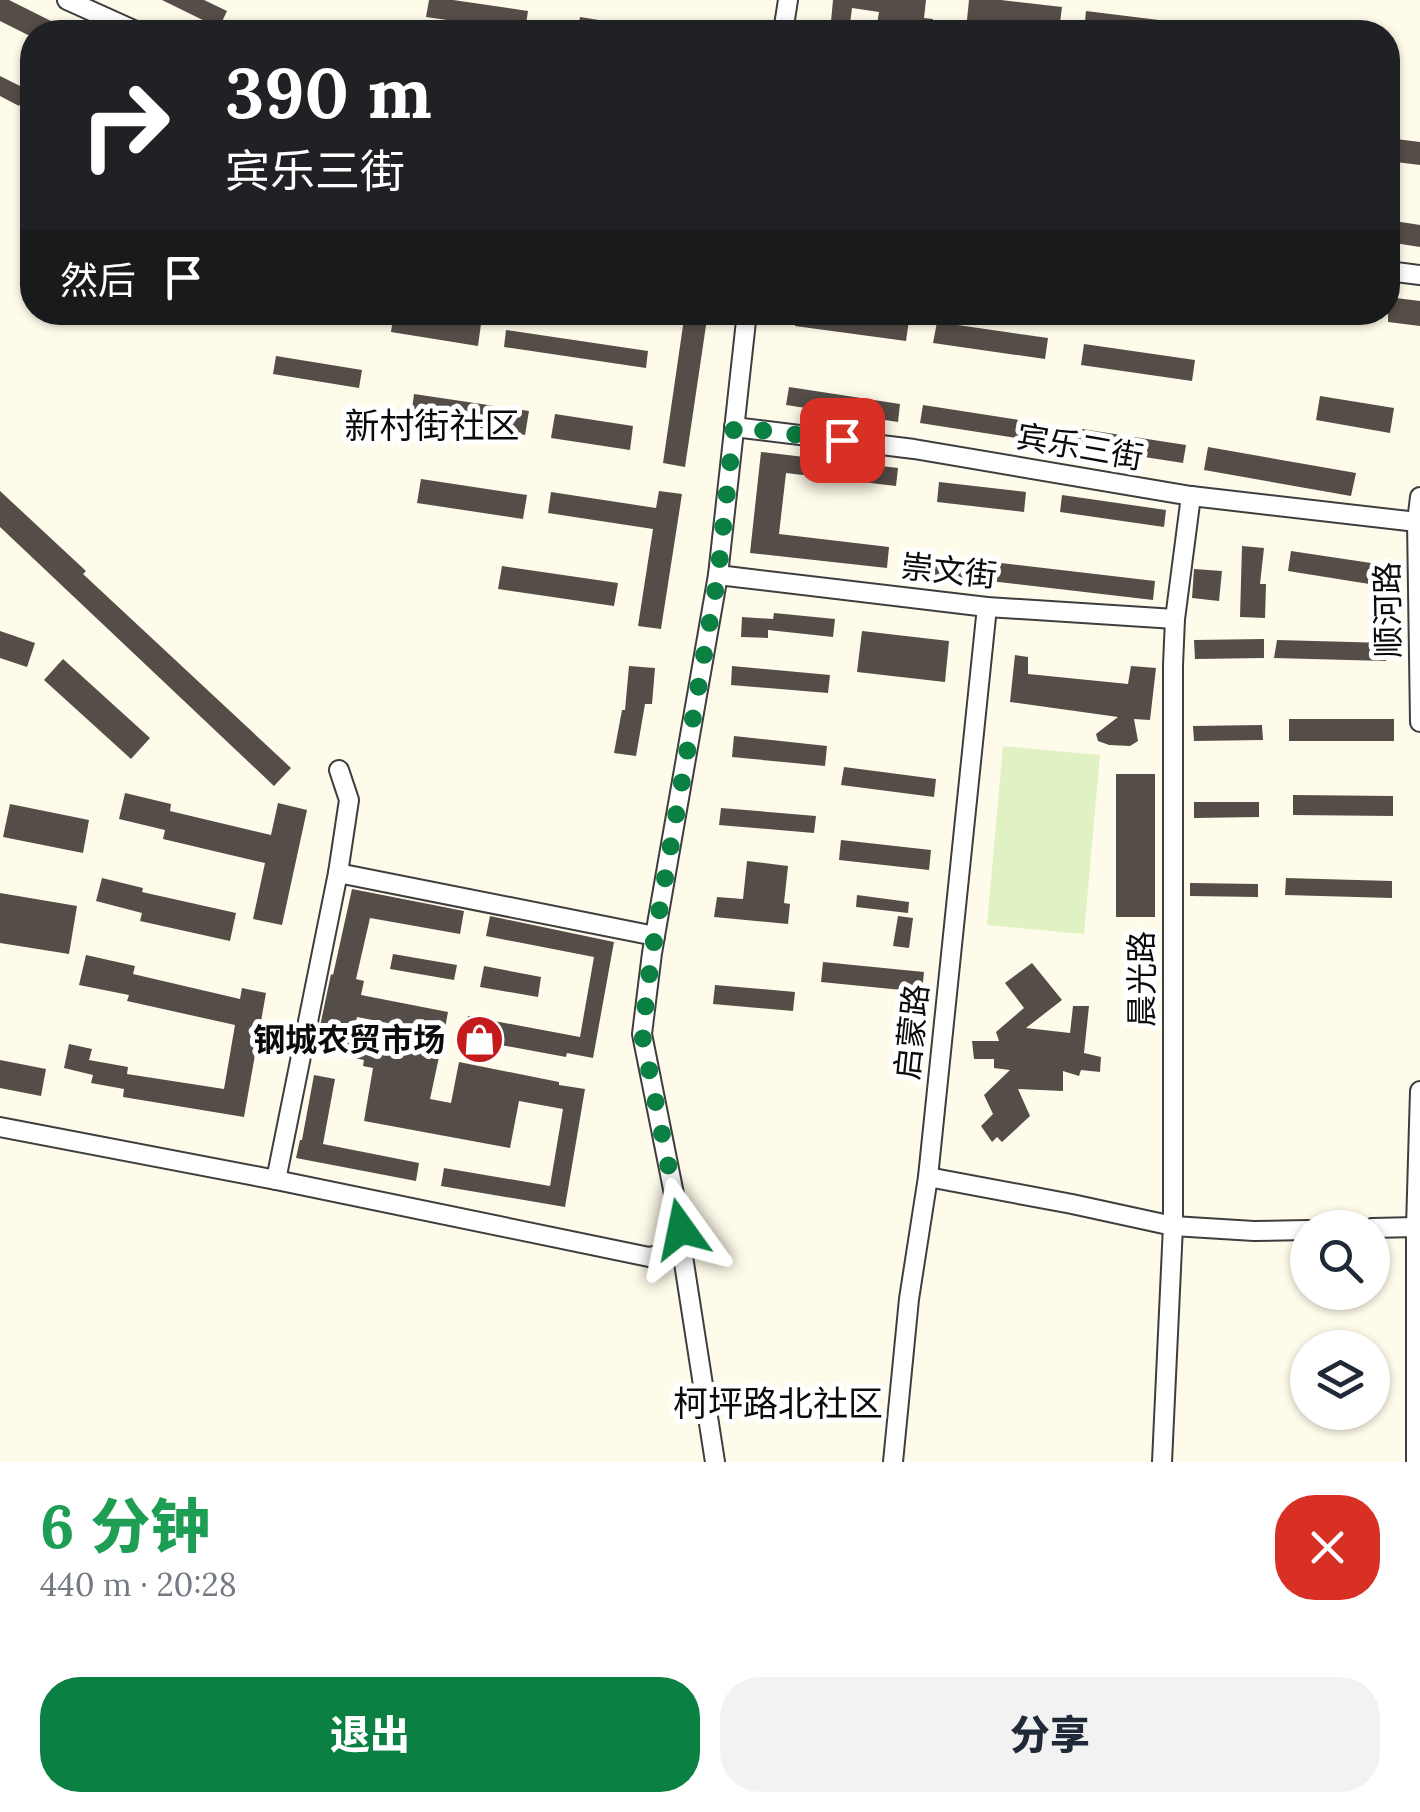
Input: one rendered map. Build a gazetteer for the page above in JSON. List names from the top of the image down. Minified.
{"streets":{"street":["宾乐三街","崇文街","顺河路","晨光路","启蒙路"]},"crossings":[["宾乐三街","顺河路"],["宾乐三街","晨光路"],["崇文街","晨光路"],["崇文街","启蒙路"]],"districts":["新村街社区","柯坪路北社区"],"places":{"shop":["钢城农贸市场"]},"page":{"turn":["390 m","宾乐三街"],"then":"然后","heading":["6 分钟","440 m · 20:28"],"buttons":["退出","分享"]}}
